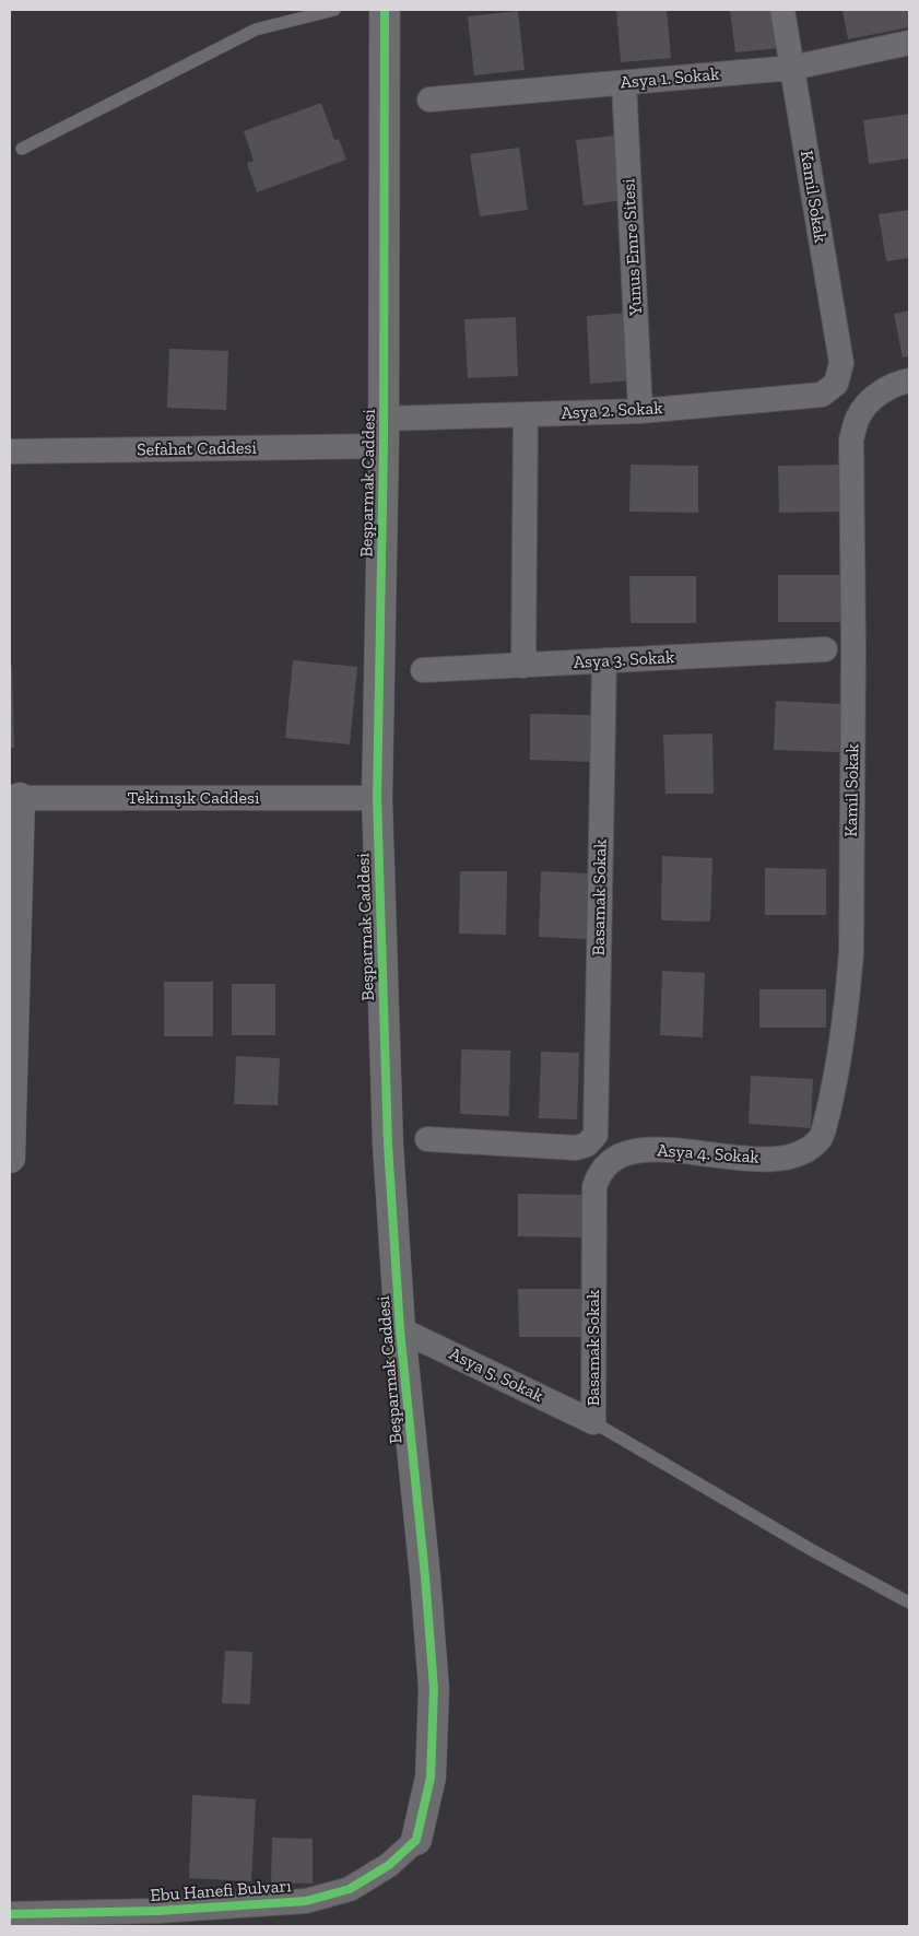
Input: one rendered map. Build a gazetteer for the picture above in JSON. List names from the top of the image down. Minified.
{"streets":{"street":["Asya 1. Sokak","Kamil Sokak","Yunus Emre Sitesi","Asya 2. Sokak","Sefahat Caddesi","Beşparmak Caddesi","Asya 3. Sokak","Tekinışık Caddesi","Basamak Sokak","Asya 4. Sokak","Asya 5. Sokak","Ebu Hanefi Bulvarı"]},"crossings":[["Asya 1. Sokak","Kamil Sokak"],["Asya 1. Sokak","Yunus Emre Sitesi"],["Kamil Sokak","Asya 2. Sokak"],["Kamil Sokak","Asya 4. Sokak"],["Yunus Emre Sitesi","Asya 2. Sokak"],["Asya 2. Sokak","Sefahat Caddesi"],["Asya 2. Sokak","Beşparmak Caddesi"],["Sefahat Caddesi","Beşparmak Caddesi"],["Beşparmak Caddesi","Tekinışık Caddesi"],["Beşparmak Caddesi","Asya 5. Sokak"],["Beşparmak Caddesi","Ebu Hanefi Bulvarı"],["Asya 3. Sokak","Basamak Sokak"],["Basamak Sokak","Asya 4. Sokak"],["Basamak Sokak","Asya 5. Sokak"]]}
